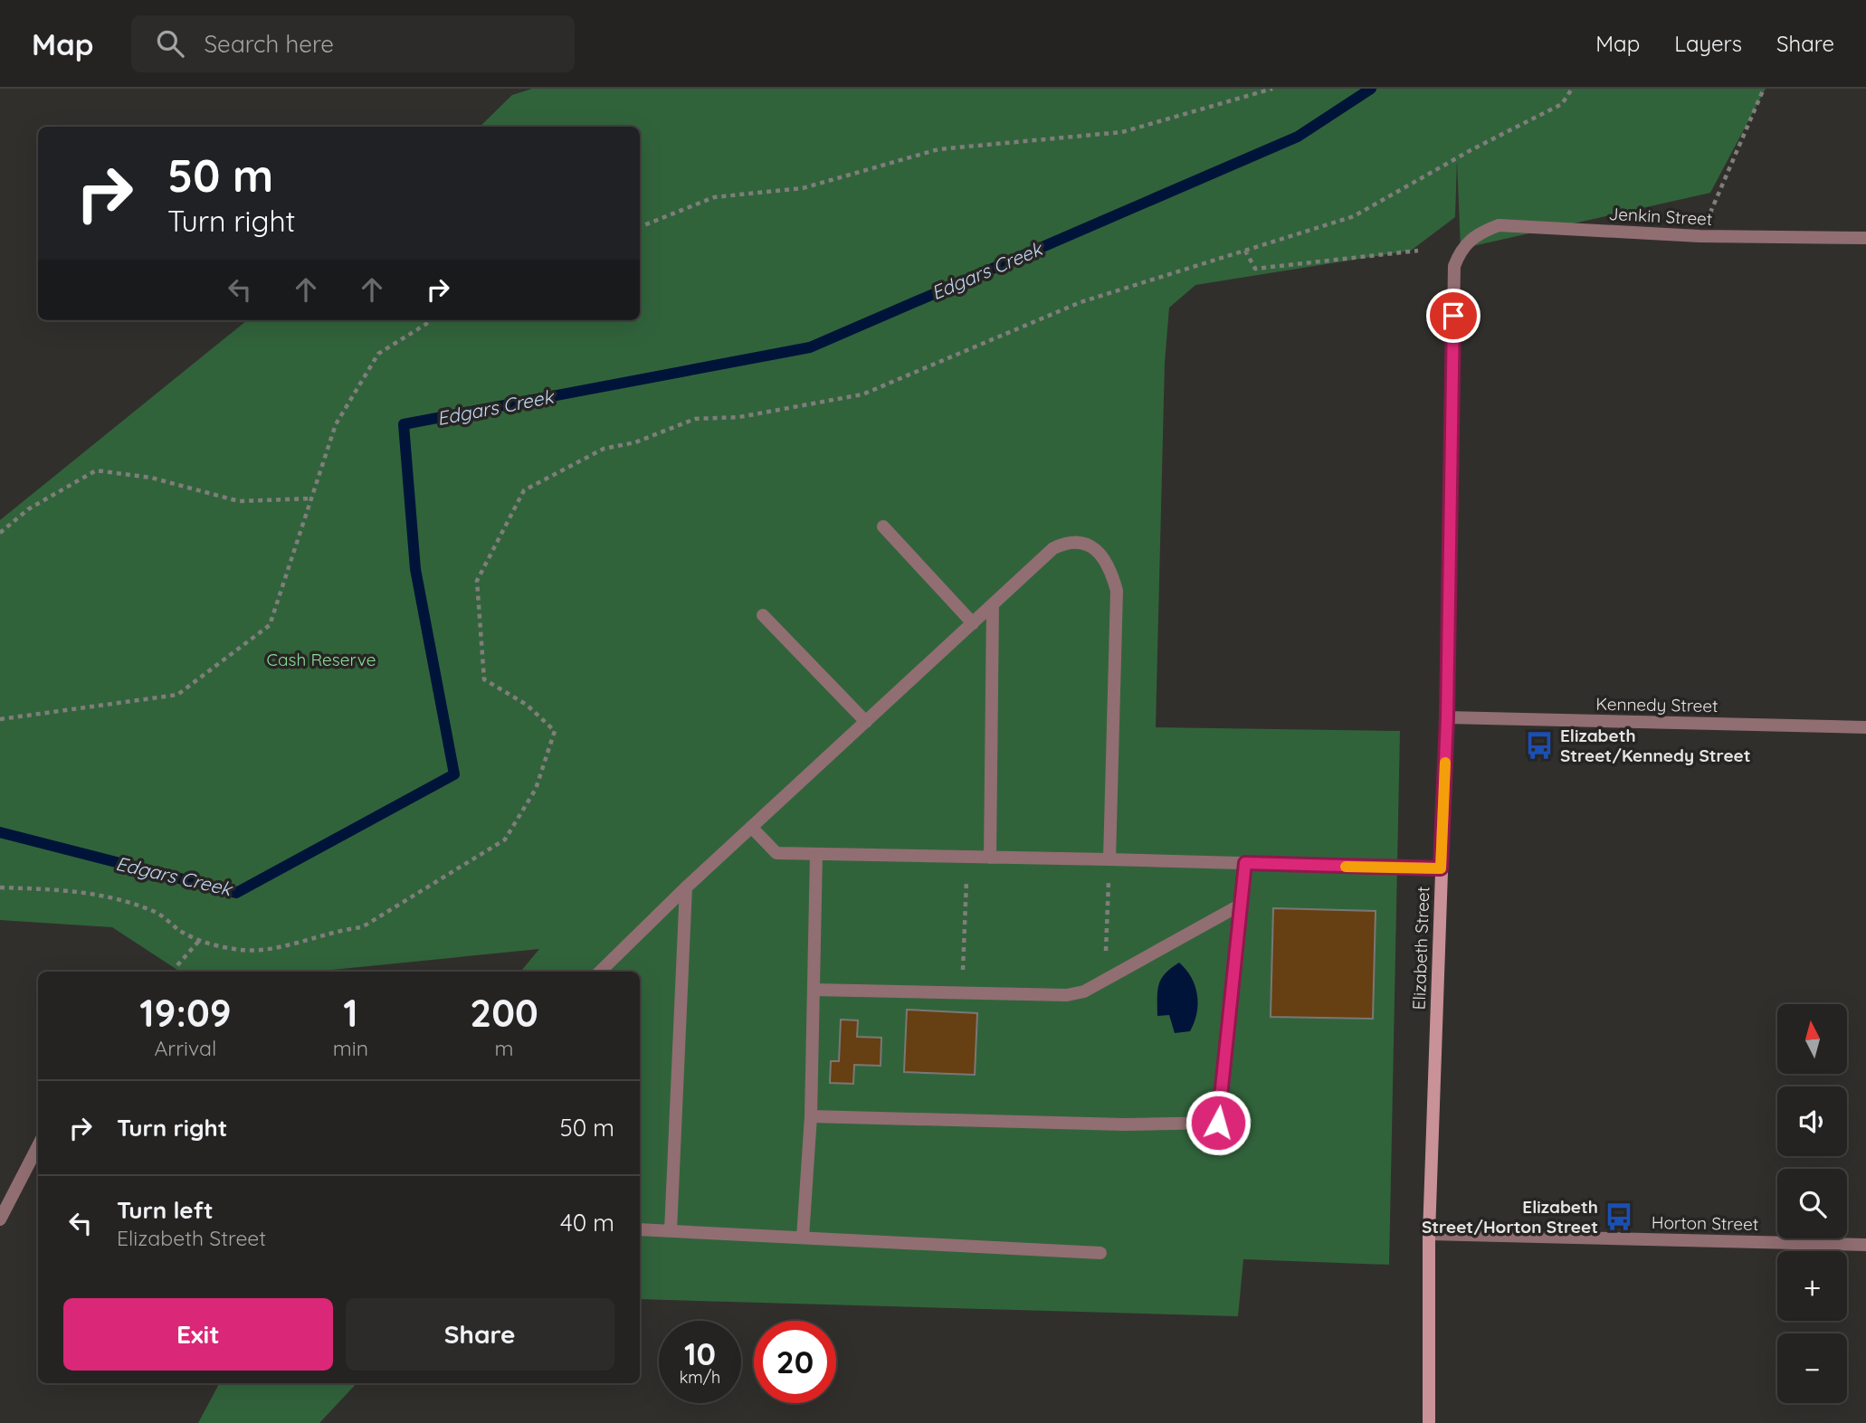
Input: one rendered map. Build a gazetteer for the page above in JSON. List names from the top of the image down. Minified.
{"streets":{"street":["Jenkin Street","Kennedy Street","Elizabeth Street","Horton Street"]},"crossings":[["Jenkin Street","Elizabeth Street"],["Kennedy Street","Elizabeth Street"],["Elizabeth Street","Horton Street"]],"water":["Edgars Creek"],"parks":["Cash Reserve"],"places":{"bus stop":["Elizabeth Street/Kennedy Street","Elizabeth Street/Horton Street"]},"north":"top","page":{"header":"Map","search":"Search here","nav":["Map","Layers","Share"],"turn":["50 m","Turn right"],"eta":["19:09","Arrival","1","min","200","m"],"map_buttons":["+","−"],"list":[{"name":"Turn right","value":"50 m"},{"name":"Turn left","note":"Elizabeth Street","value":"40 m"}],"buttons":["Exit","Share"],"speed":"10 km/h","limit":"20"}}
